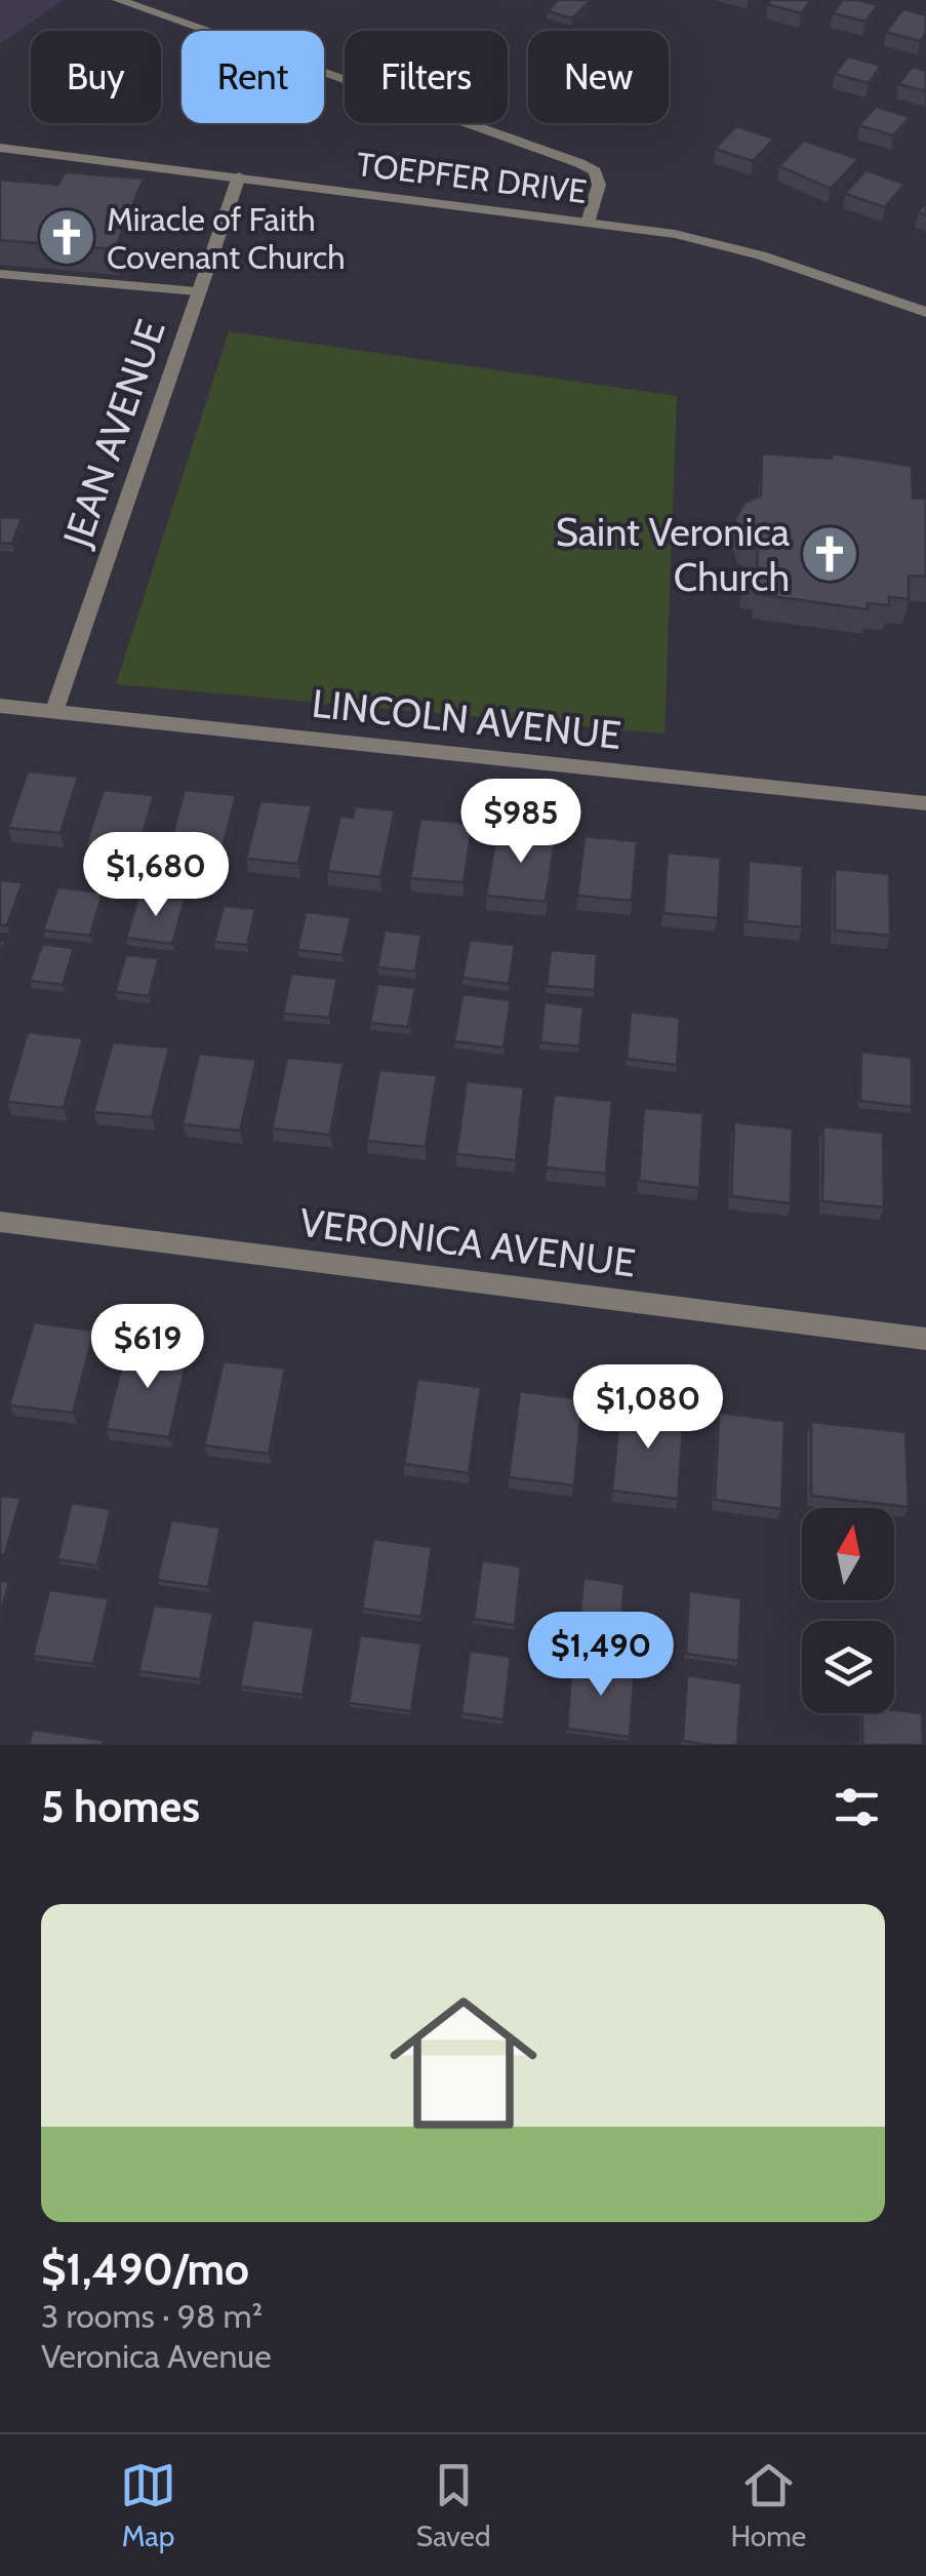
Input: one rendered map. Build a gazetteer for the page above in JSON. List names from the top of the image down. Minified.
{"streets":{"street":["TOEPFER DRIVE","JEAN AVENUE","LINCOLN AVENUE","VERONICA AVENUE"]},"crossings":[["TOEPFER DRIVE","JEAN AVENUE"],["JEAN AVENUE","LINCOLN AVENUE"]],"places":{"church":["Miracle of Faith Covenant Church","Saint Veronica Church"]},"north":"top","page":{"chip":["Buy","Rent","Filters","New"],"price":["$985","$1,680","$619","$1,080","$1,490"],"heading":"5 homes","list":[{"name":"$1,490/mo","note":"3 rooms · 98 m² · Veronica Avenue"}],"tabs":["Map","Saved","Home"]}}
